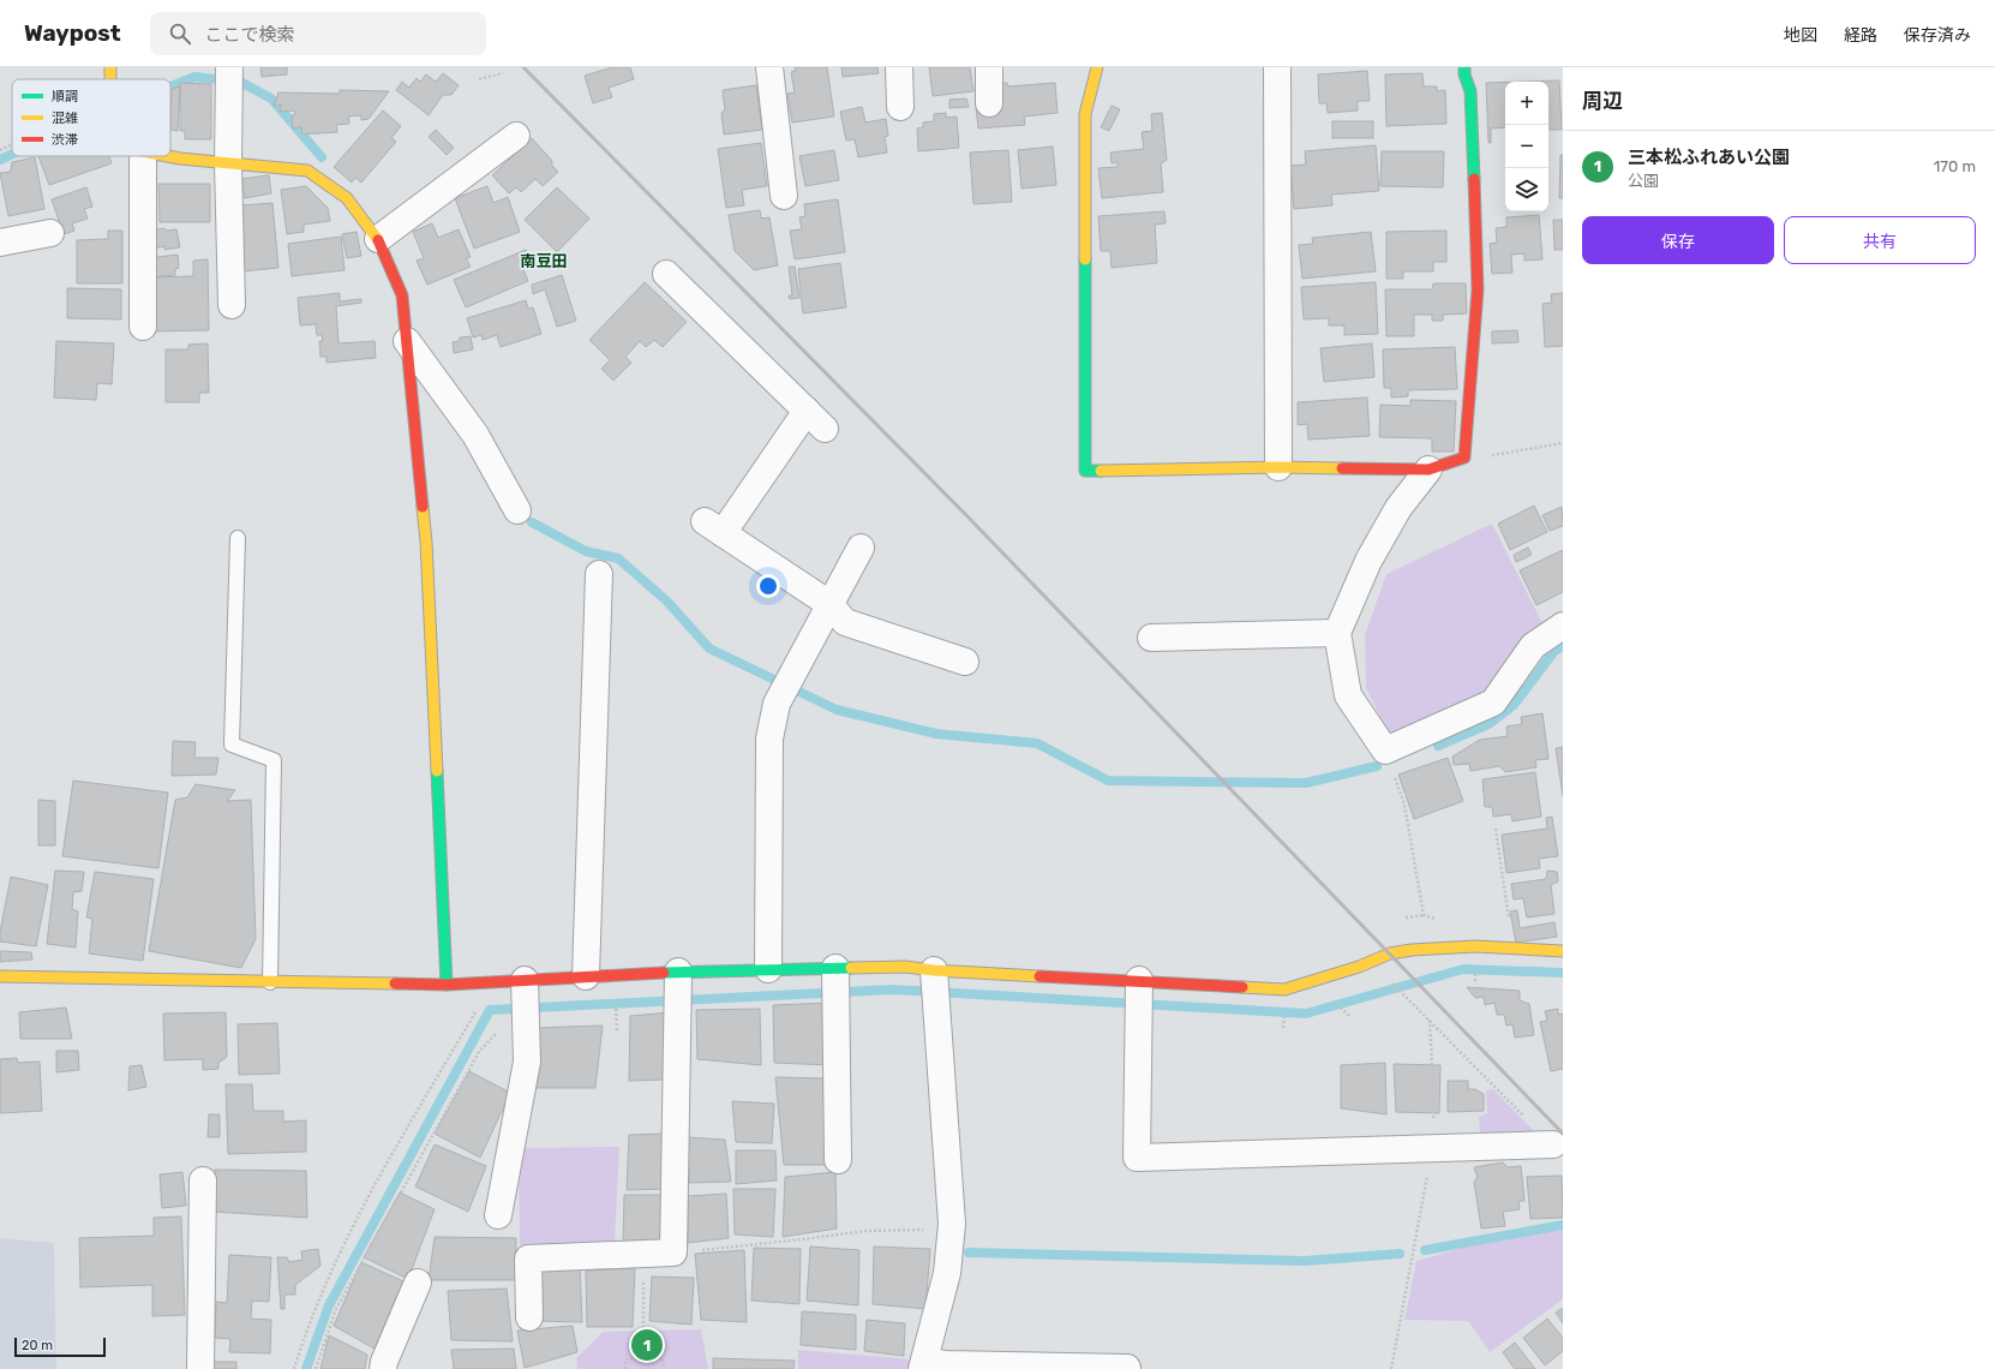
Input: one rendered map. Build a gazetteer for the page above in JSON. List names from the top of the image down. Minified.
{"districts":["南豆田"],"legend":["順調","混雑","渋滞"],"scale_bar":"20 m","page":{"header":"Waypost","search":"ここで検索","nav":["地図","経路","保存済み"],"heading":"周辺","map_buttons":["+","−"],"list":[{"mark":"1","name":"三本松ふれあい公園","note":"公園","value":"170 m"}],"buttons":["保存","共有"],"pins":"1","scale":"20 m"}}
